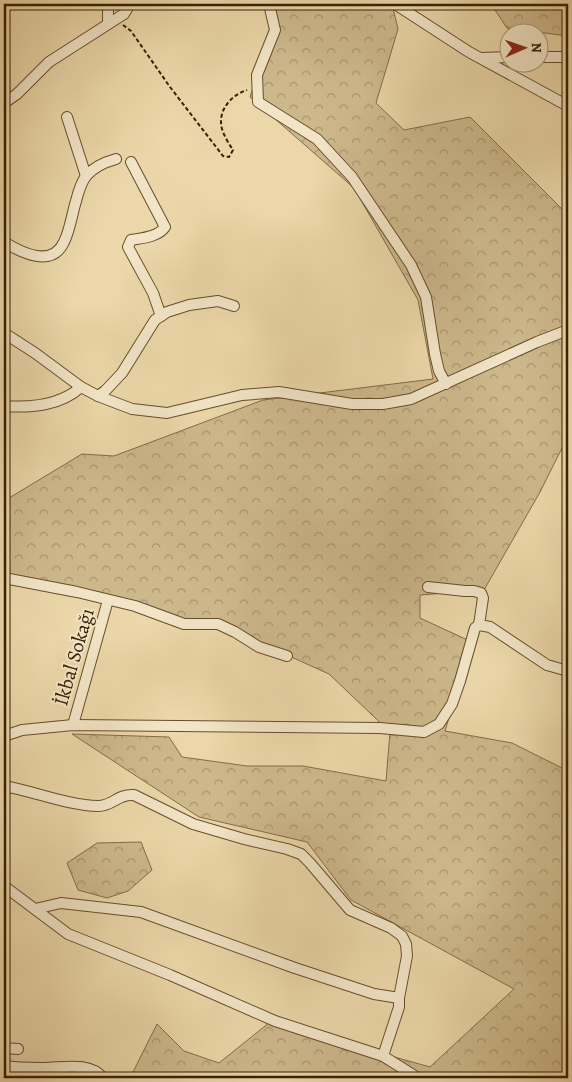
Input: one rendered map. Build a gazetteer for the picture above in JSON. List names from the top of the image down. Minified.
{"streets":{"street":["İkbal Sokağı"]},"north":"right"}
